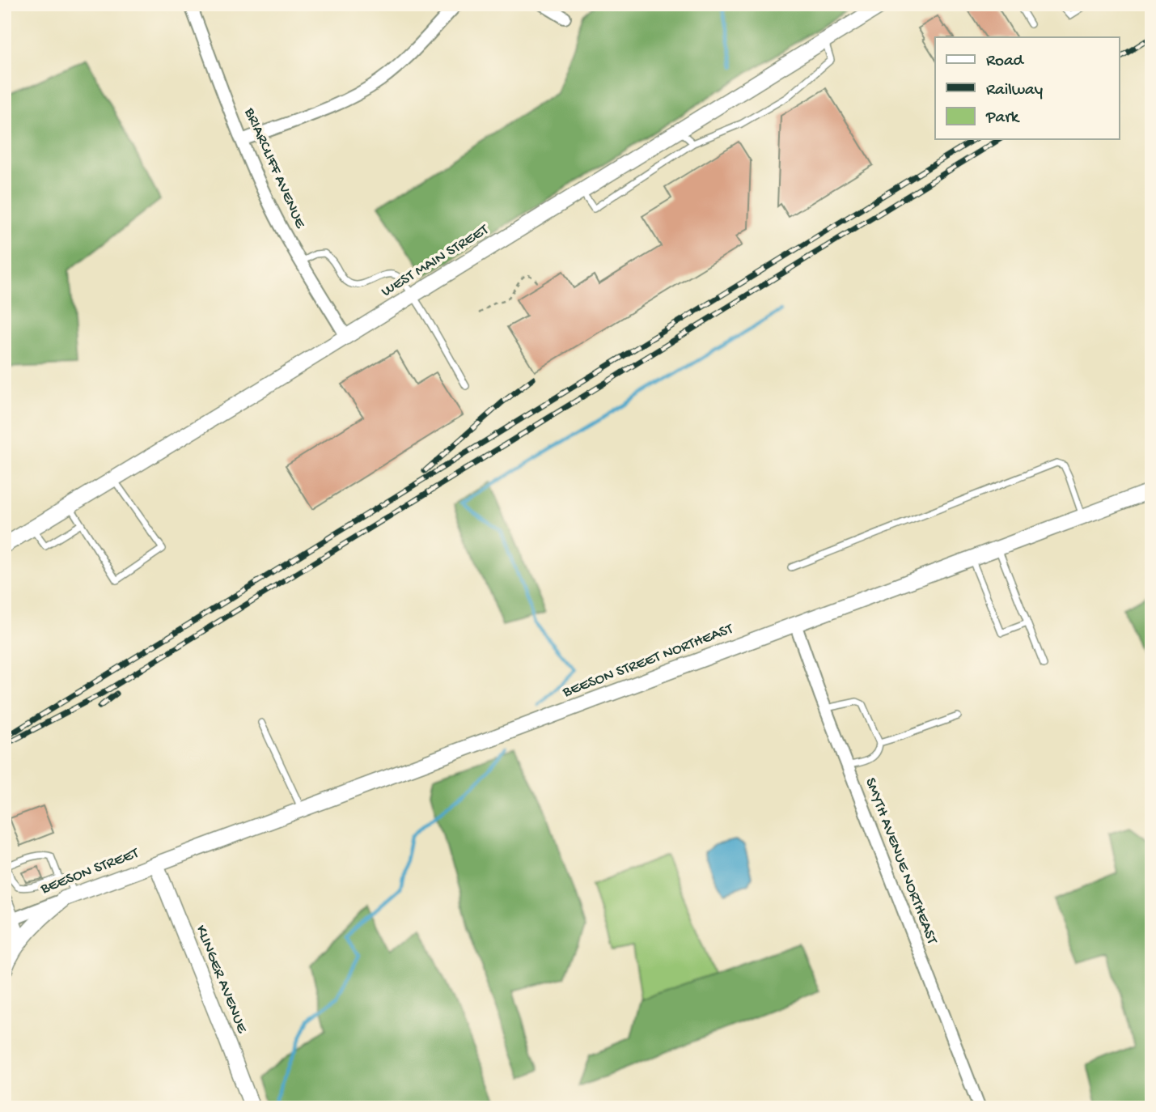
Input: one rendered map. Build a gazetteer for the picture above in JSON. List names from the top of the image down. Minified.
{"streets":{"street":["BRIARCLIFF AVENUE","WEST MAIN STREET","BEESON STREET NORTHEAST","SMYTH AVENUE NORTHEAST","BEESON STREET","KLINGER AVENUE"]},"crossings":[["BRIARCLIFF AVENUE","WEST MAIN STREET"],["BEESON STREET NORTHEAST","SMYTH AVENUE NORTHEAST"],["BEESON STREET NORTHEAST","BEESON STREET"],["BEESON STREET NORTHEAST","KLINGER AVENUE"],["BEESON STREET","KLINGER AVENUE"]],"legend":["Road","Railway","Park"]}
